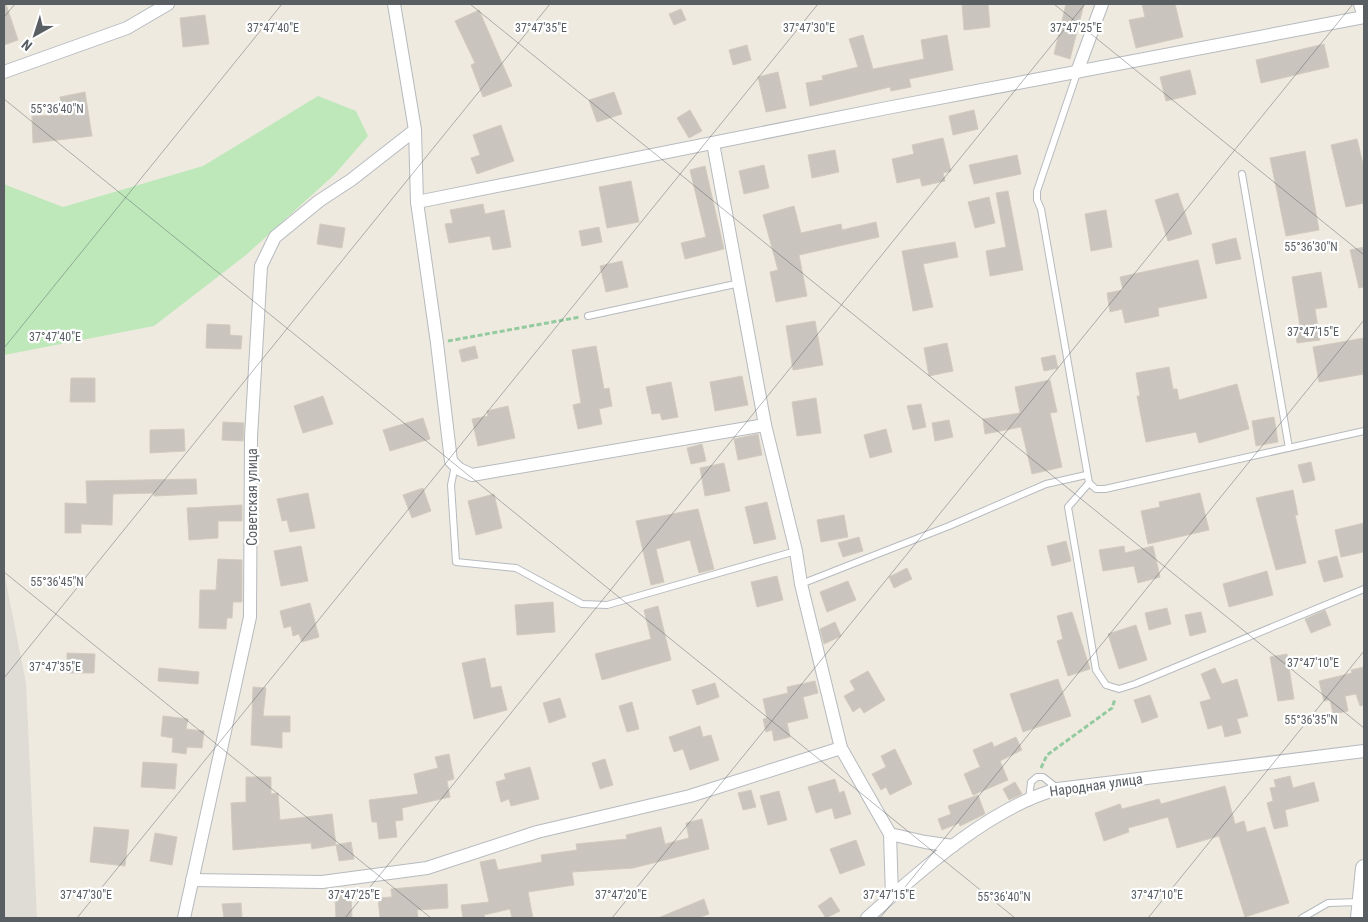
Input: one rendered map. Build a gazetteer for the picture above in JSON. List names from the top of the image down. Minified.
{"streets":{"street":["Советская улица","Народная улица"]},"north":"bottom left","coordinates":["37°47'40\"E","37°47'35\"E","37°47'30\"E","37°47'25\"E","55°36'40\"N","55°36'30\"N","37°47'15\"E","55°36'45\"N","37°47'10\"E","55°36'35\"N","37°47'20\"E"]}
